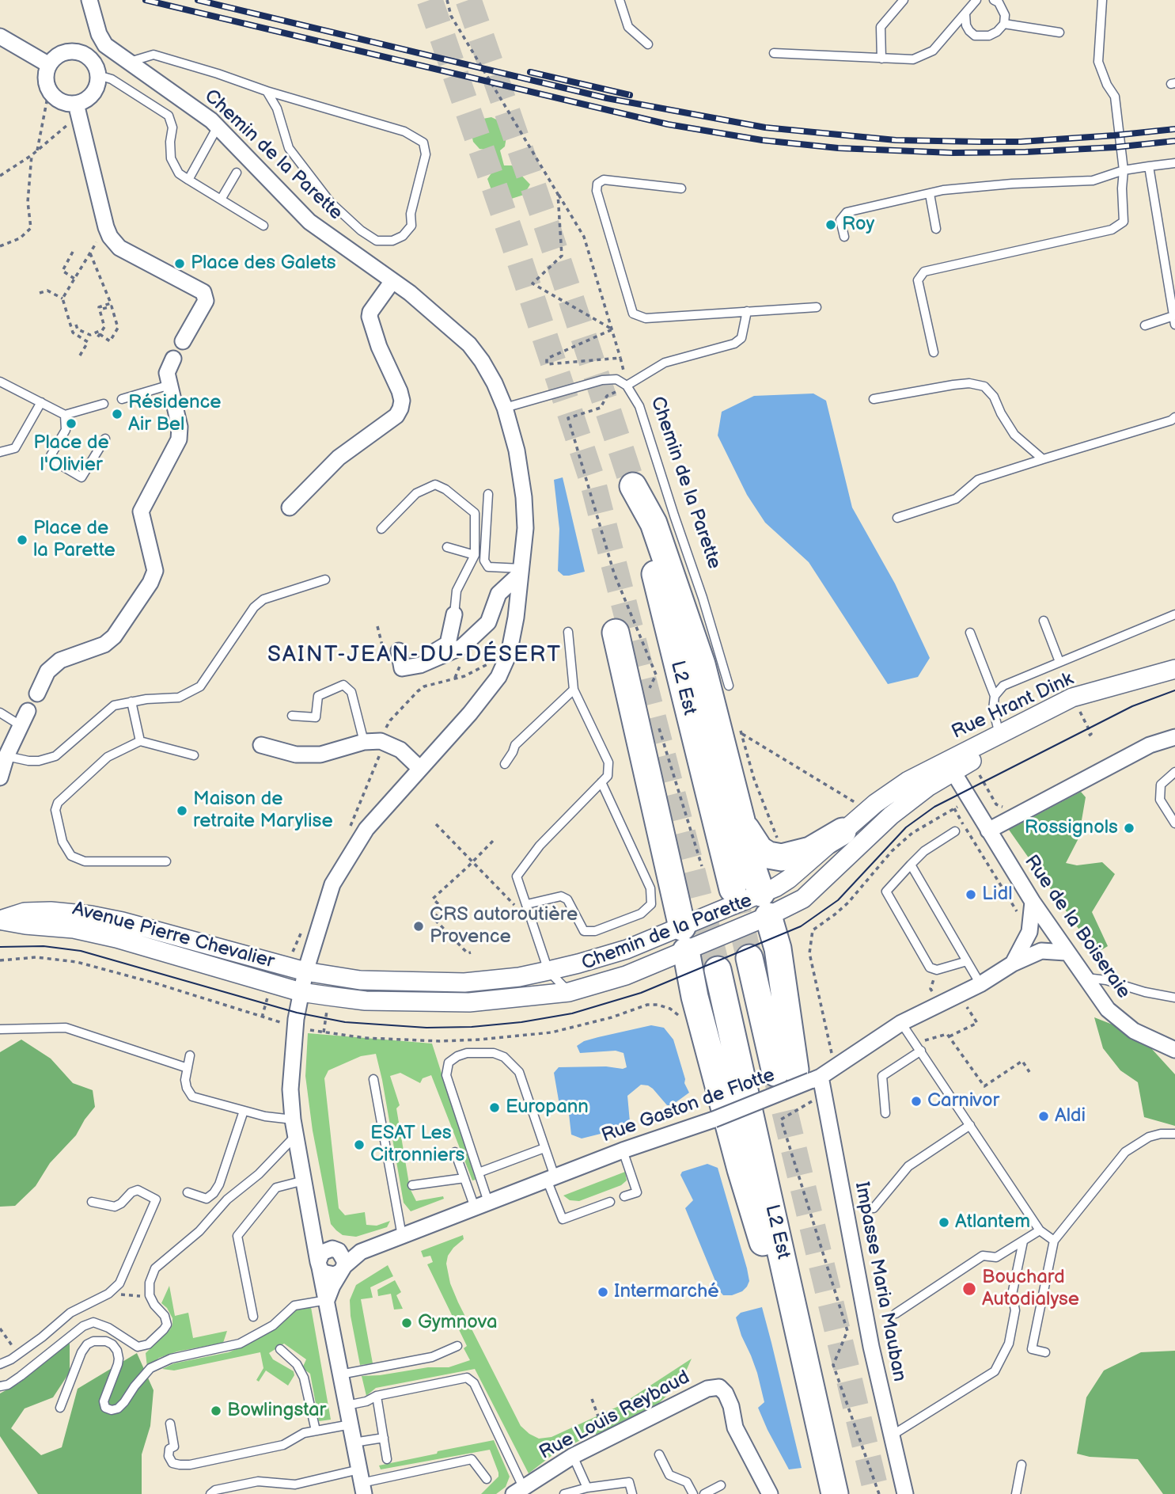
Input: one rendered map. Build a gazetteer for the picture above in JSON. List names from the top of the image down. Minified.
{"streets":{"highway":["L2 Est"],"street":["Chemin de la Parette","Rue Hrant Dink","Rue de la Boiseraie","Avenue Pierre Chevalier","Rue Gaston de Flotte","Impasse Maria Mauban","Rue Louis Reybaud"]},"crossings":[["Chemin de la Parette","Rue Hrant Dink"],["Chemin de la Parette","Avenue Pierre Chevalier"],["Rue de la Boiseraie","Rue Gaston de Flotte"],["Rue Gaston de Flotte","Impasse Maria Mauban"]],"districts":["SAINT-JEAN-DU-DÉSERT"],"places":["Roy","Place des Galets","Résidence Air Bel","Place de l'Olivier","Place de la Parette","Maison de retraite Marylise","Rossignols","Lidl","CRS autoroutière Provence","Carnivor","Europann","Aldi","ESAT Les Citronniers","Atlantem","Bouchard Autodialyse","Intermarché","Gymnova","Bowlingstar"]}
